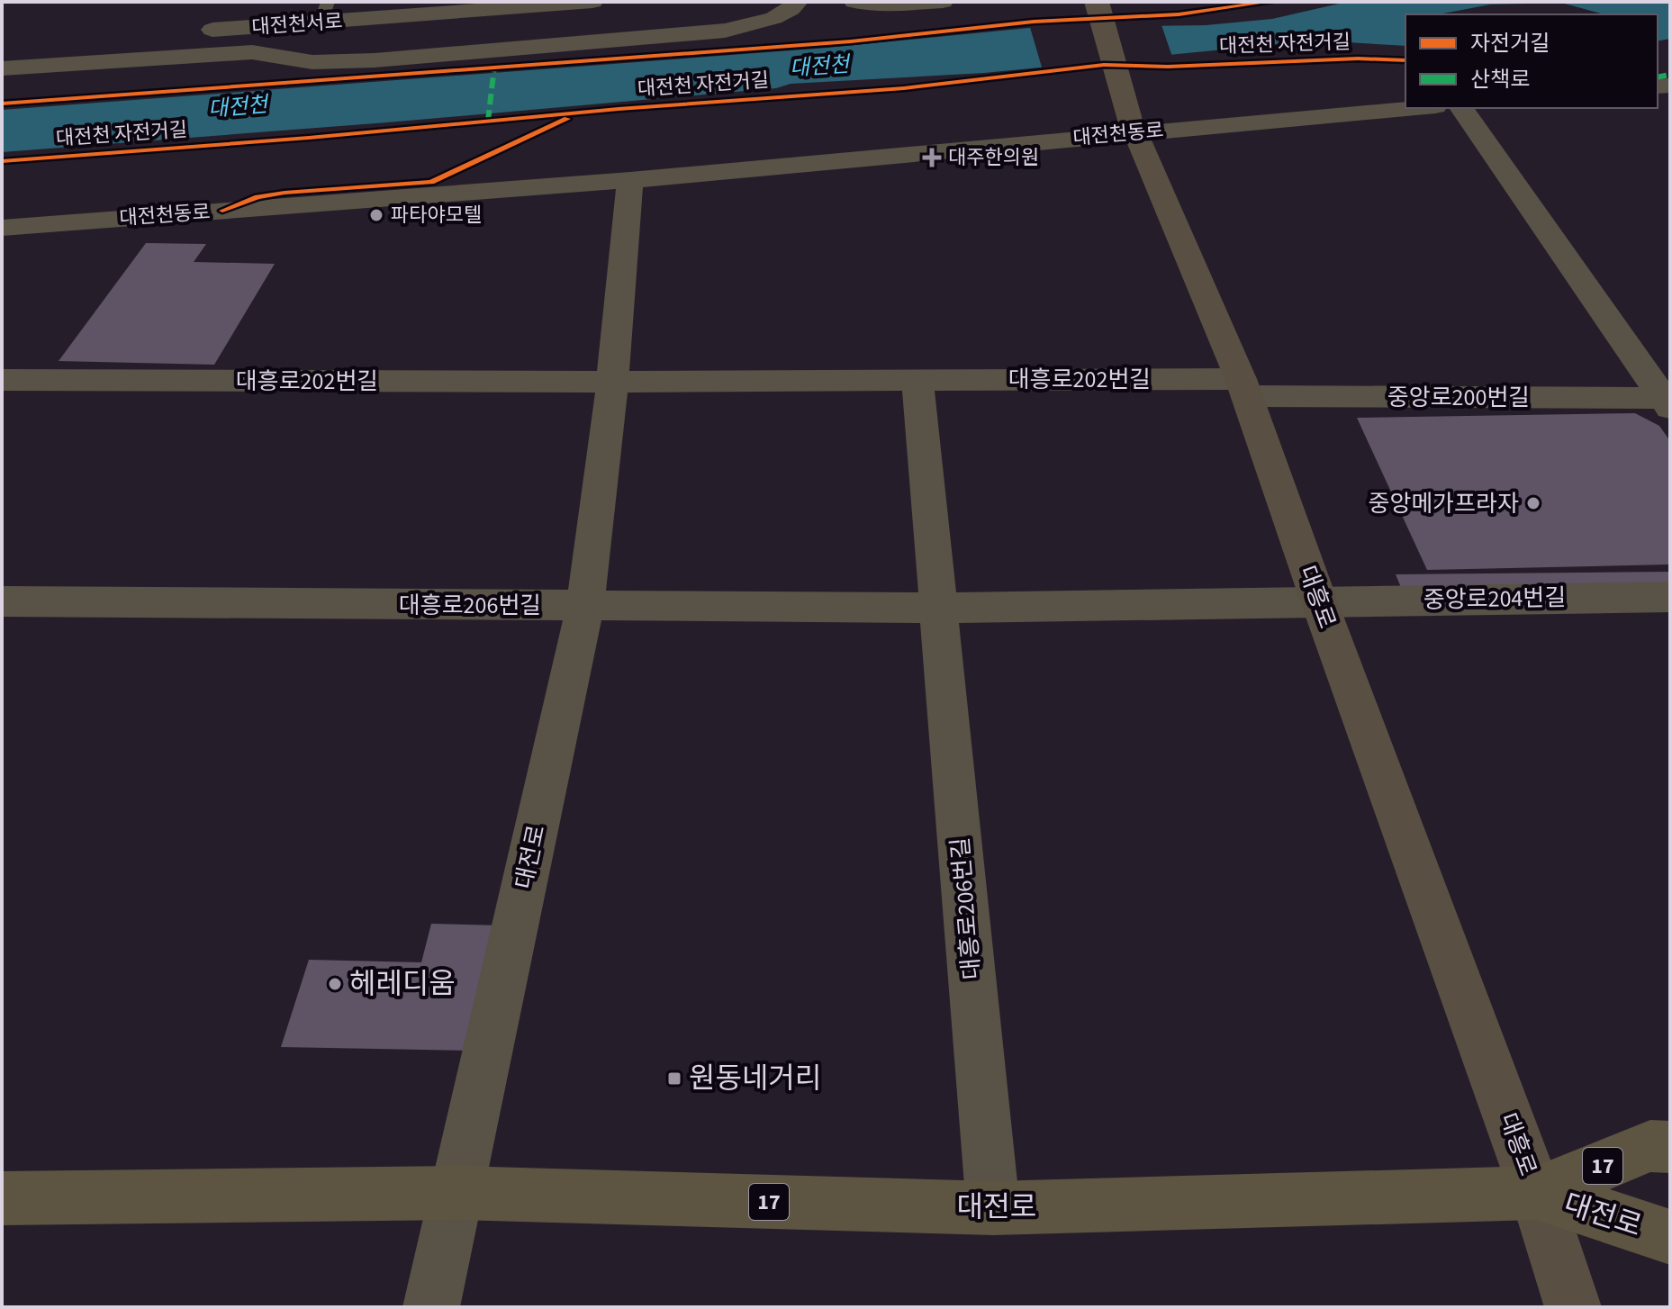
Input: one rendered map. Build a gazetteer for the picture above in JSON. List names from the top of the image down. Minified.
{"streets":{"main road":["대흥로","대전로","17"],"street":["대전천서로","대전천동로","대흥로202번길","중앙로200번길","중앙로204번길","대흥로206번길"],"cycle path":["대전천 자전거길"]},"crossings":[["대전천동로","대흥로"],["대흥로202번길","중앙로200번길"],["대흥로202번길","대흥로"],["중앙로200번길","대흥로"],["대흥로","중앙로204번길"],["대흥로","대흥로206번길"],["대흥로","대전로"],["중앙로204번길","대흥로206번길"],["대흥로206번길","대전로"]],"water":["대전천"],"places":{"health":["대주한의원"],"other":["파타야모텔","중앙메가프라자","헤레디움"],"transit":["원동네거리"]},"legend":["자전거길","산책로"]}
